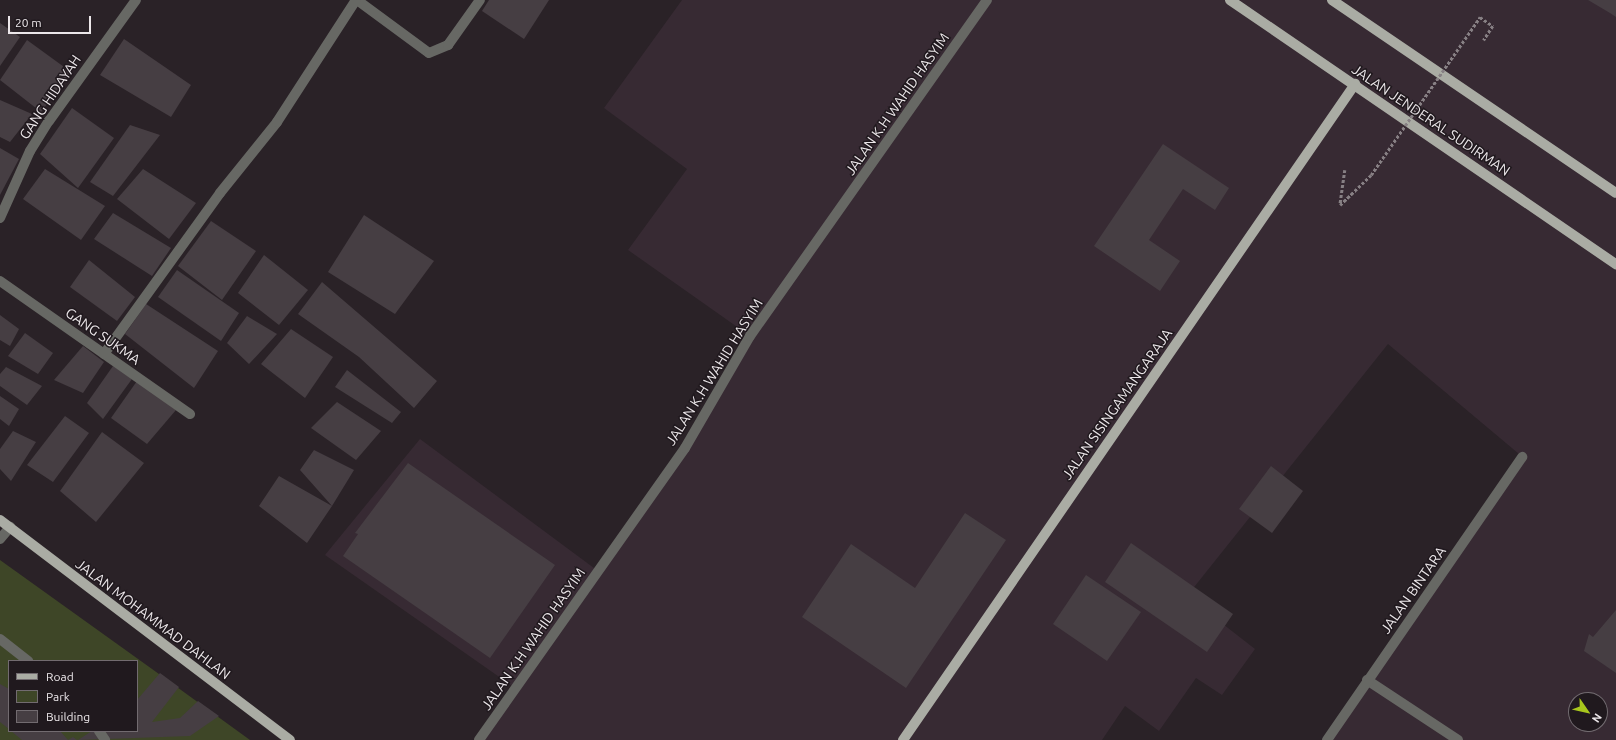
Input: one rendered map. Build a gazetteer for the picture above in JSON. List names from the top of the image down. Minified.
{"streets":{"main road":["JALAN JENDERAL SUDIRMAN","JALAN SISINGAMANGARAJA","JALAN MOHAMMAD DAHLAN"],"street":["GANG HIDAYAH","JALAN K.H WAHID HASYIM","GANG SUKMA","JALAN BINTARA"]},"crossings":[["JALAN JENDERAL SUDIRMAN","JALAN SISINGAMANGARAJA"]],"legend":["Road","Park","Building"],"scale_bar":"20 m","north":"bottom right"}
